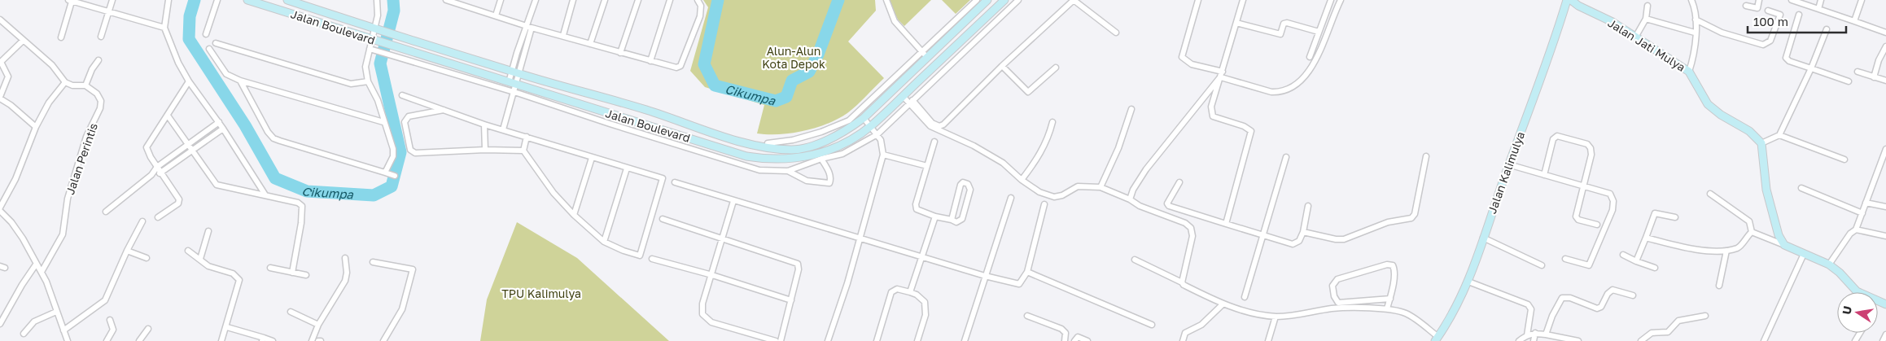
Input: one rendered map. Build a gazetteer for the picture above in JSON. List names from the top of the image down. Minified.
{"streets":{"main road":["Jalan Boulevard","Jalan Jati Mulya","Jalan Kalimulya"],"street":["Jalan Perintis"]},"water":["Cikumpa"],"parks":["Alun-Alun Kota Depok","TPU Kalimulya"],"scale_bar":"100 m","north":"left"}
